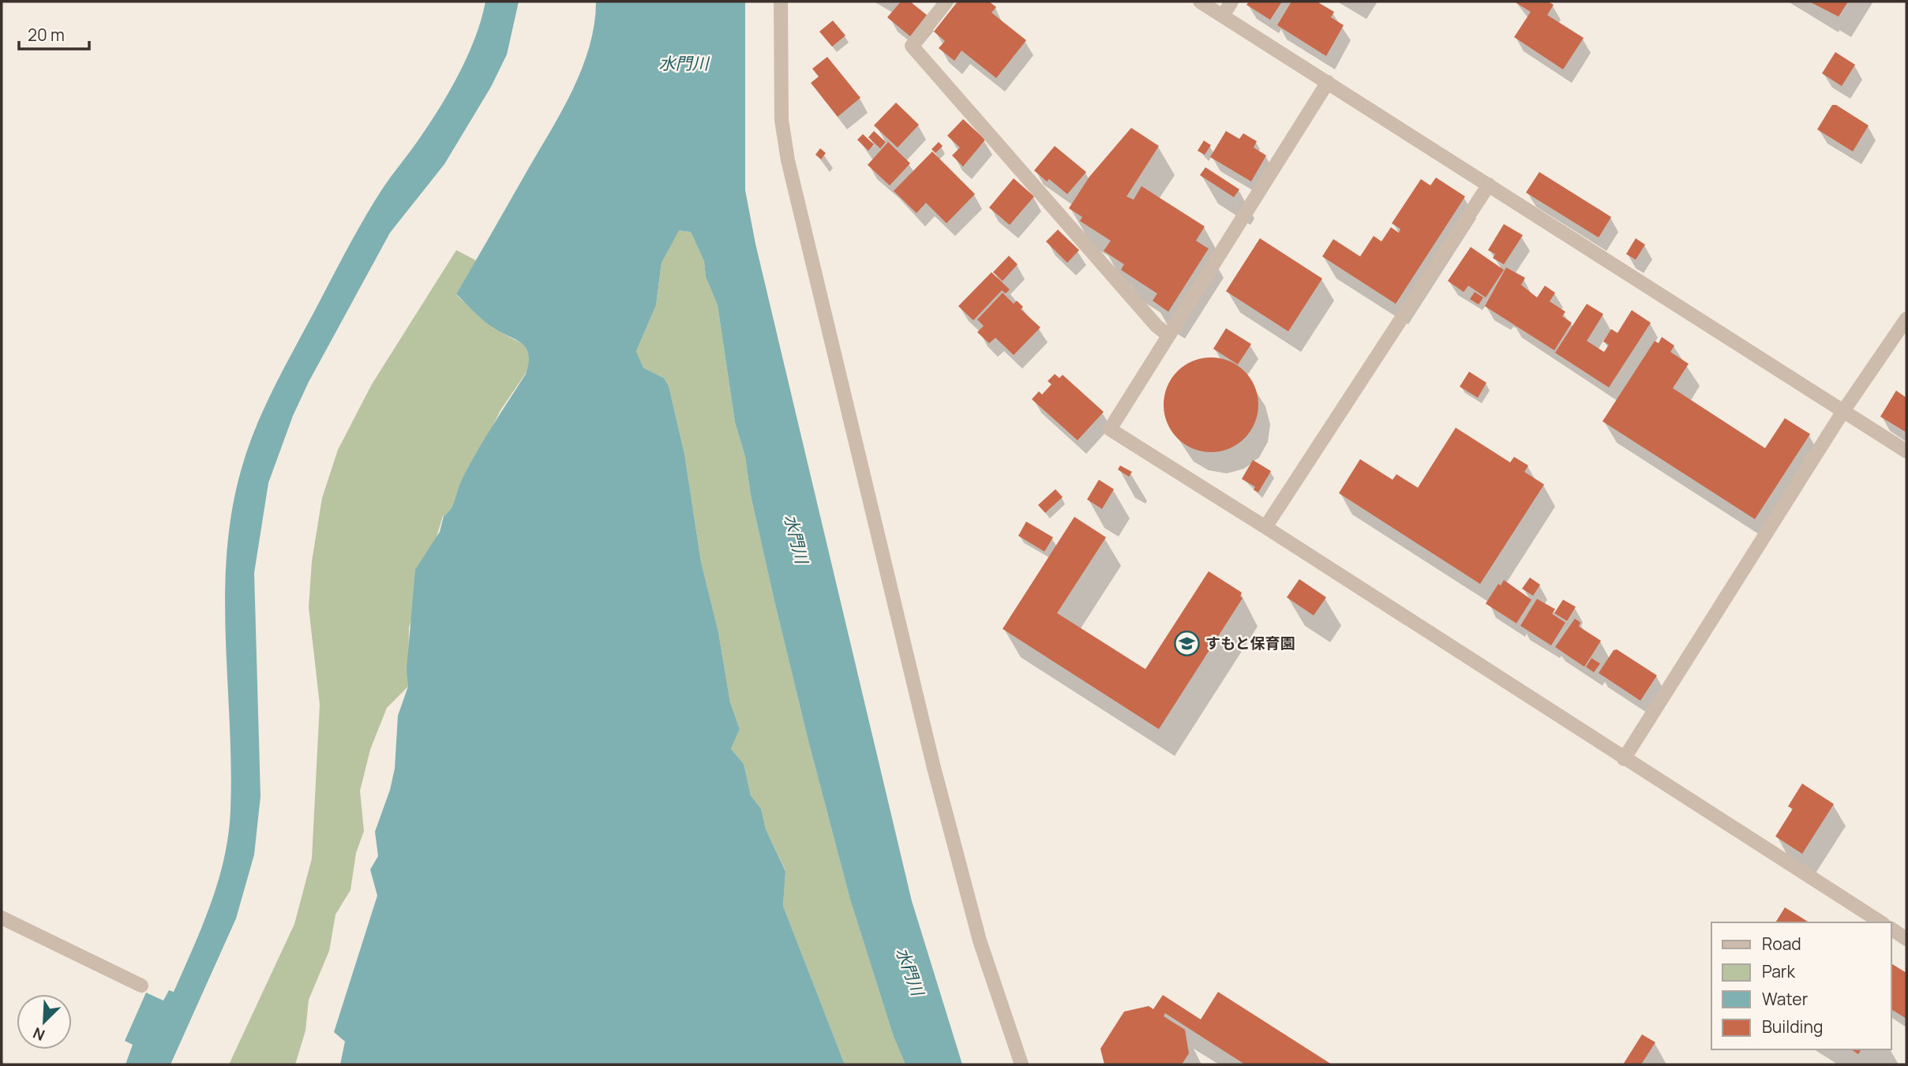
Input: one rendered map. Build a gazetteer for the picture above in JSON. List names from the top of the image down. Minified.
{"water":["水門川"],"places":{"school or university":["すもと保育園"]},"legend":["Road","Park","Water","Building"],"scale_bar":"20 m","north":"bottom left"}
